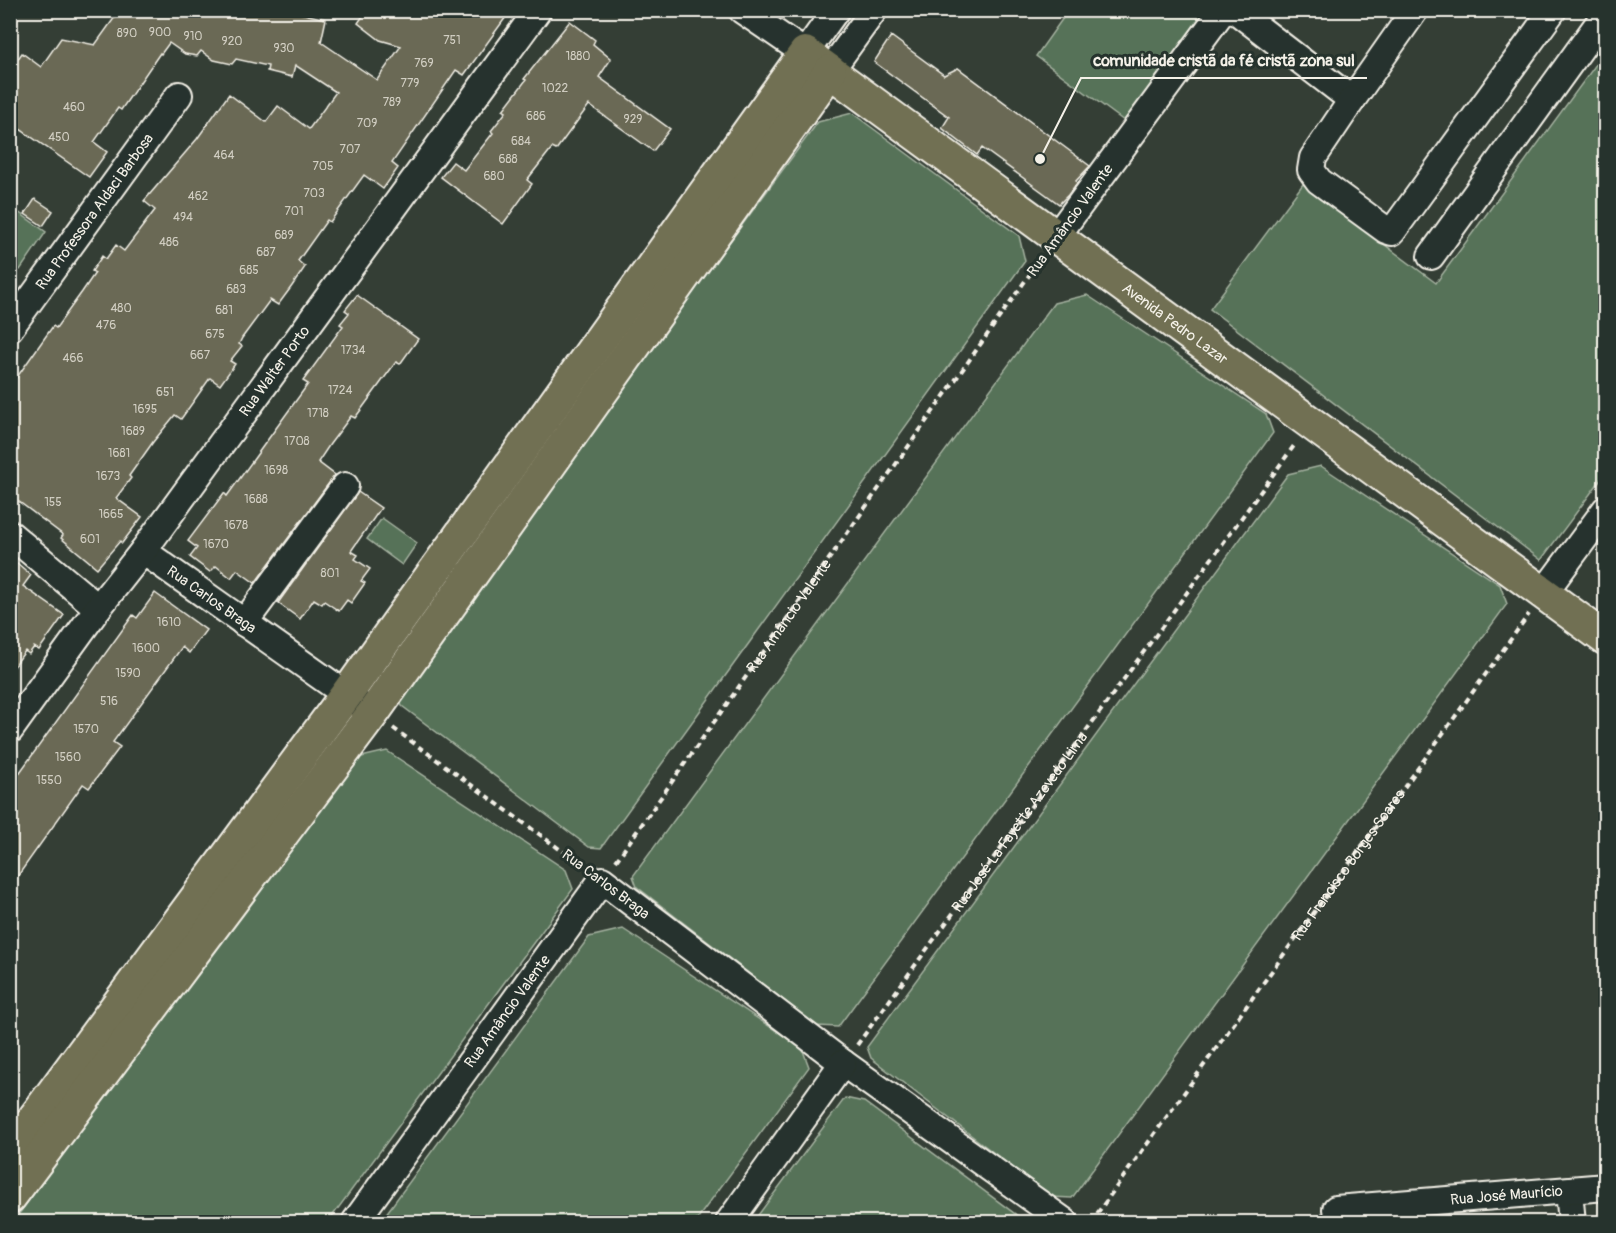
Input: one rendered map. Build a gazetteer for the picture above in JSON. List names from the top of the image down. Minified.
{"streets":{"main road":["Avenida Pedro Lazar"],"street":["Rua Professora Aldaci Barbosa","Rua Amâncio Valente","Rua Walter Porto","Rua Carlos Braga","Rua José Maurício"],"path":["Rua José La Fayette Azevedo Lima","Rua Francisco Borges Soares"]},"crossings":[["Rua Amâncio Valente","Avenida Pedro Lazar"],["Rua Amâncio Valente","Rua Carlos Braga"],["Avenida Pedro Lazar","Rua José La Fayette Azevedo Lima"],["Avenida Pedro Lazar","Rua Francisco Borges Soares"],["Rua Walter Porto","Rua Carlos Braga"],["Rua Carlos Braga","Rua José La Fayette Azevedo Lima"]],"places":["comunidade cristã da fé cristã zona sul"],"house_numbers":["900","890","910","751","920","930","1880","769","779","1022","789","460","686","929","709","450","684","707","464","688","705","680","703","462","701","494","689","486","687","685","683","480","681","476","675","1734","667","466","1724","651","1695","1718","1689","1708","1681","1698","1673","1688","155","1665","1678","601","1670","801","1610","1600","1590","516","1570","1560","1550"]}
